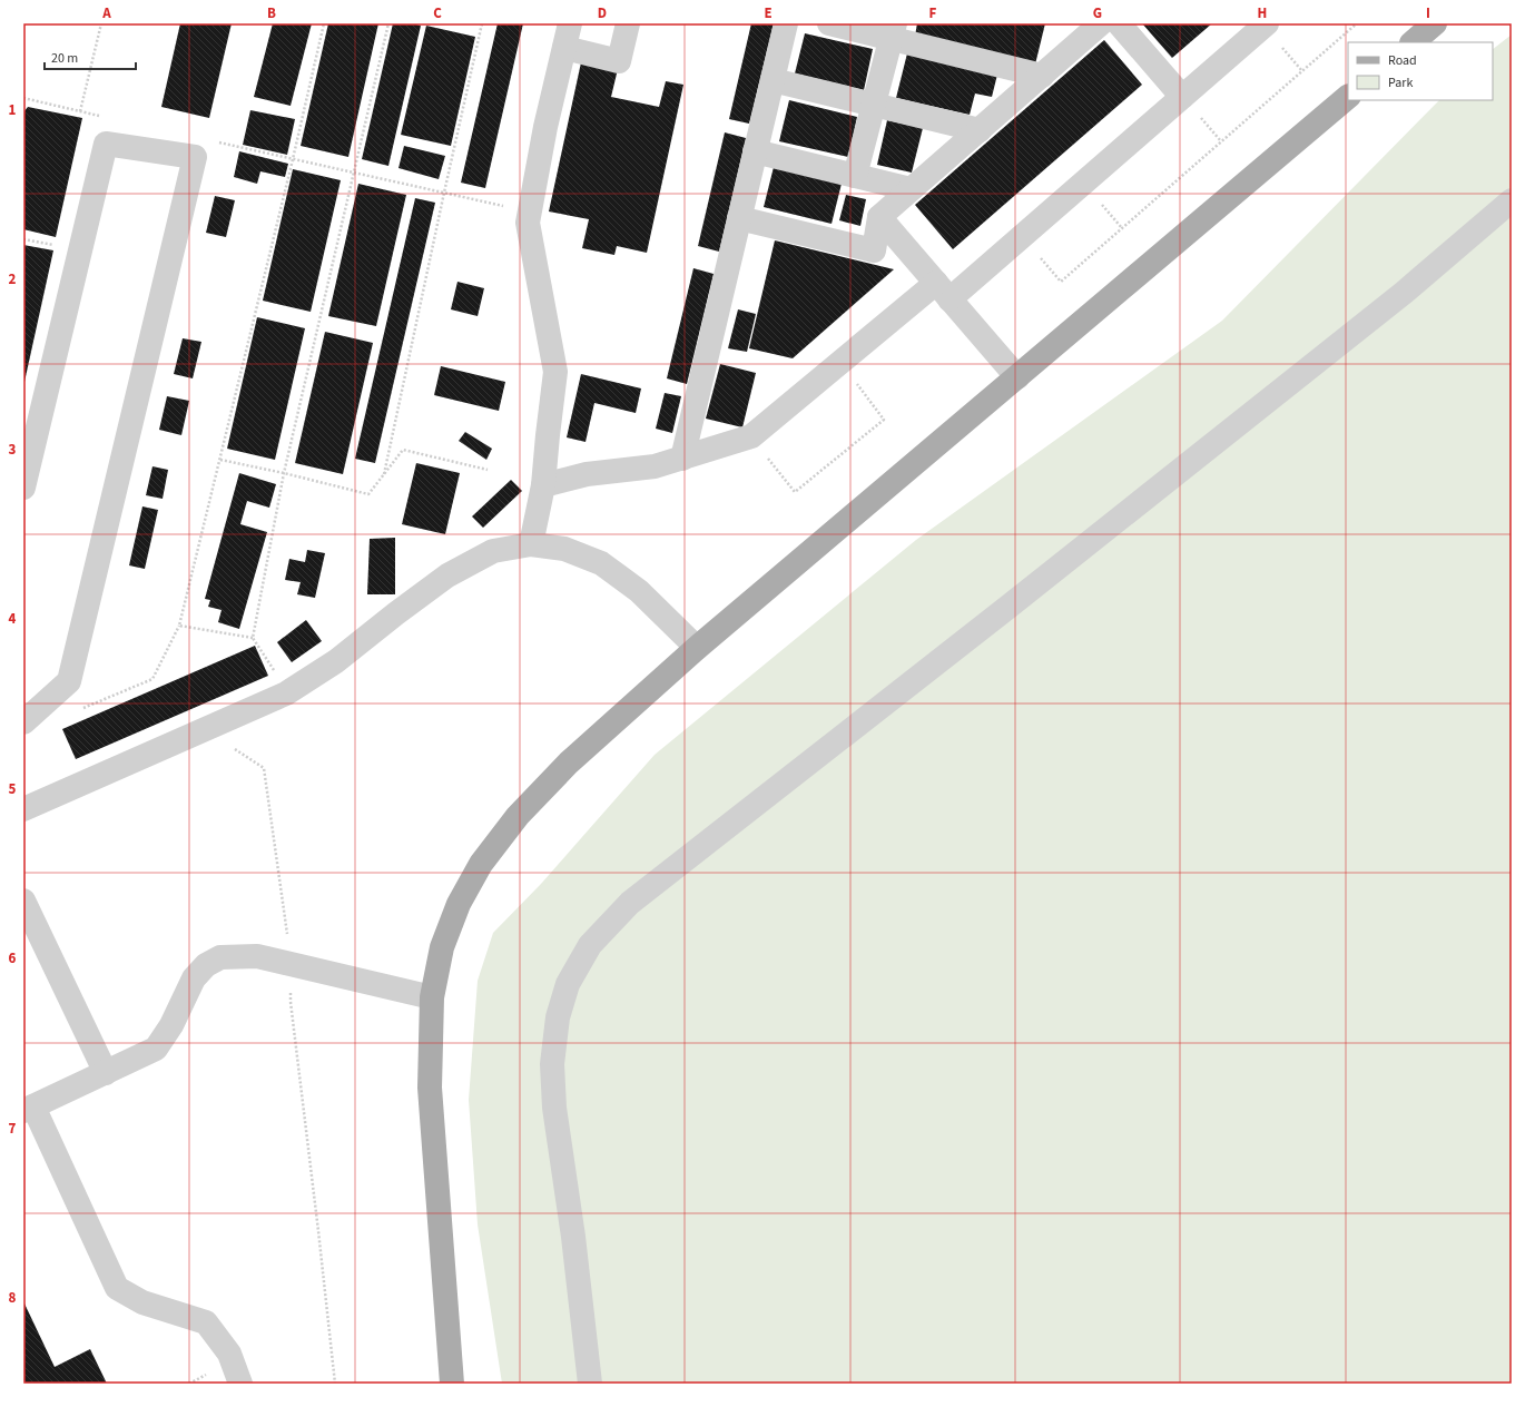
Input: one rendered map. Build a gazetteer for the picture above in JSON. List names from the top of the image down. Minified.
{"legend":["Road","Park"],"scale_bar":"20 m","grid":{"columns":["A","B","C","D","E","F","G","H","I"],"rows":["1","2","3","4","5","6","7","8"]}}
